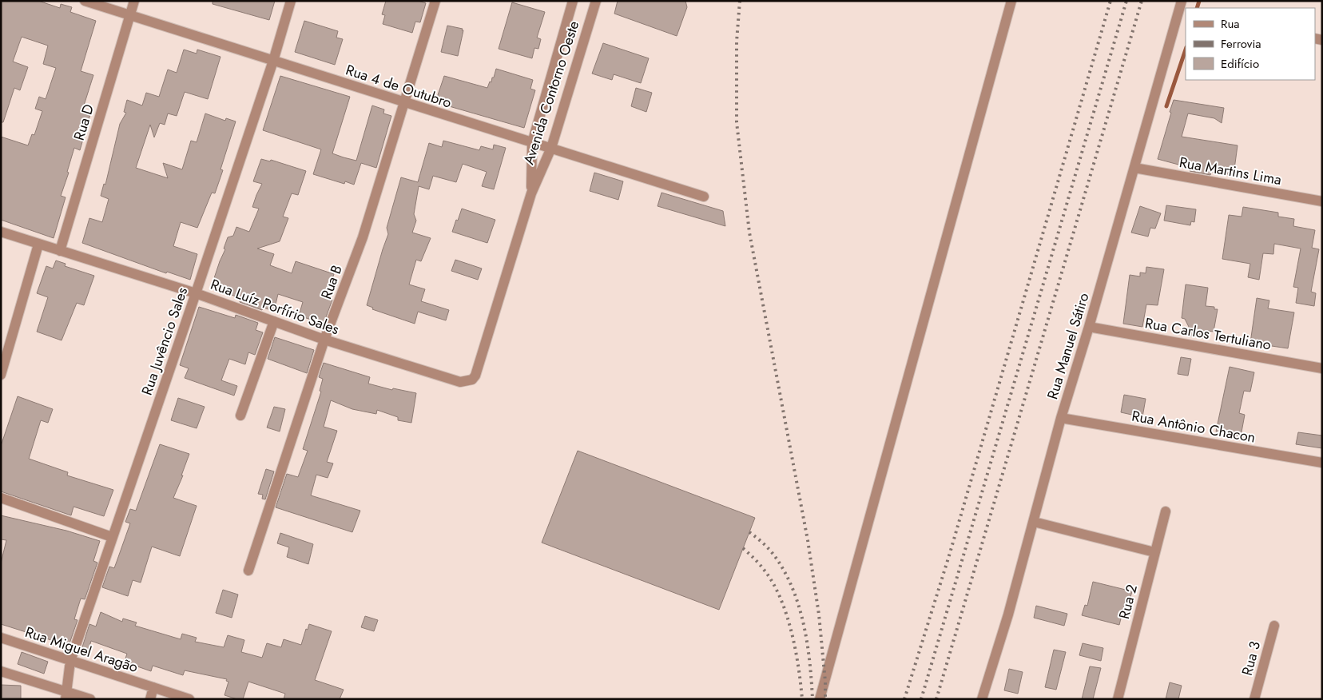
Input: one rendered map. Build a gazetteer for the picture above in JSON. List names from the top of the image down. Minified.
{"streets":{"street":["Rua 4 de Outubro","Avenida Contorno Oeste","Rua D","Rua Martins Lima","Rua B","Rua Luíz Porfírio Sales","Rua Carlos Tertuliano","Rua Juvêncio Sales","Rua Manuel Sátiro","Rua Antônio Chacon","Rua 2","Rua Miguel Aragão","Rua 3"]},"crossings":[["Rua 4 de Outubro","Avenida Contorno Oeste"],["Rua 4 de Outubro","Rua D"],["Rua 4 de Outubro","Rua B"],["Rua 4 de Outubro","Rua Juvêncio Sales"],["Avenida Contorno Oeste","Rua Luíz Porfírio Sales"],["Rua D","Rua Luíz Porfírio Sales"],["Rua Martins Lima","Rua Manuel Sátiro"],["Rua B","Rua Luíz Porfírio Sales"],["Rua Luíz Porfírio Sales","Rua Juvêncio Sales"],["Rua Carlos Tertuliano","Rua Manuel Sátiro"],["Rua Juvêncio Sales","Rua Miguel Aragão"],["Rua Manuel Sátiro","Rua Antônio Chacon"]],"legend":["Rua","Ferrovia","Edifício"]}
